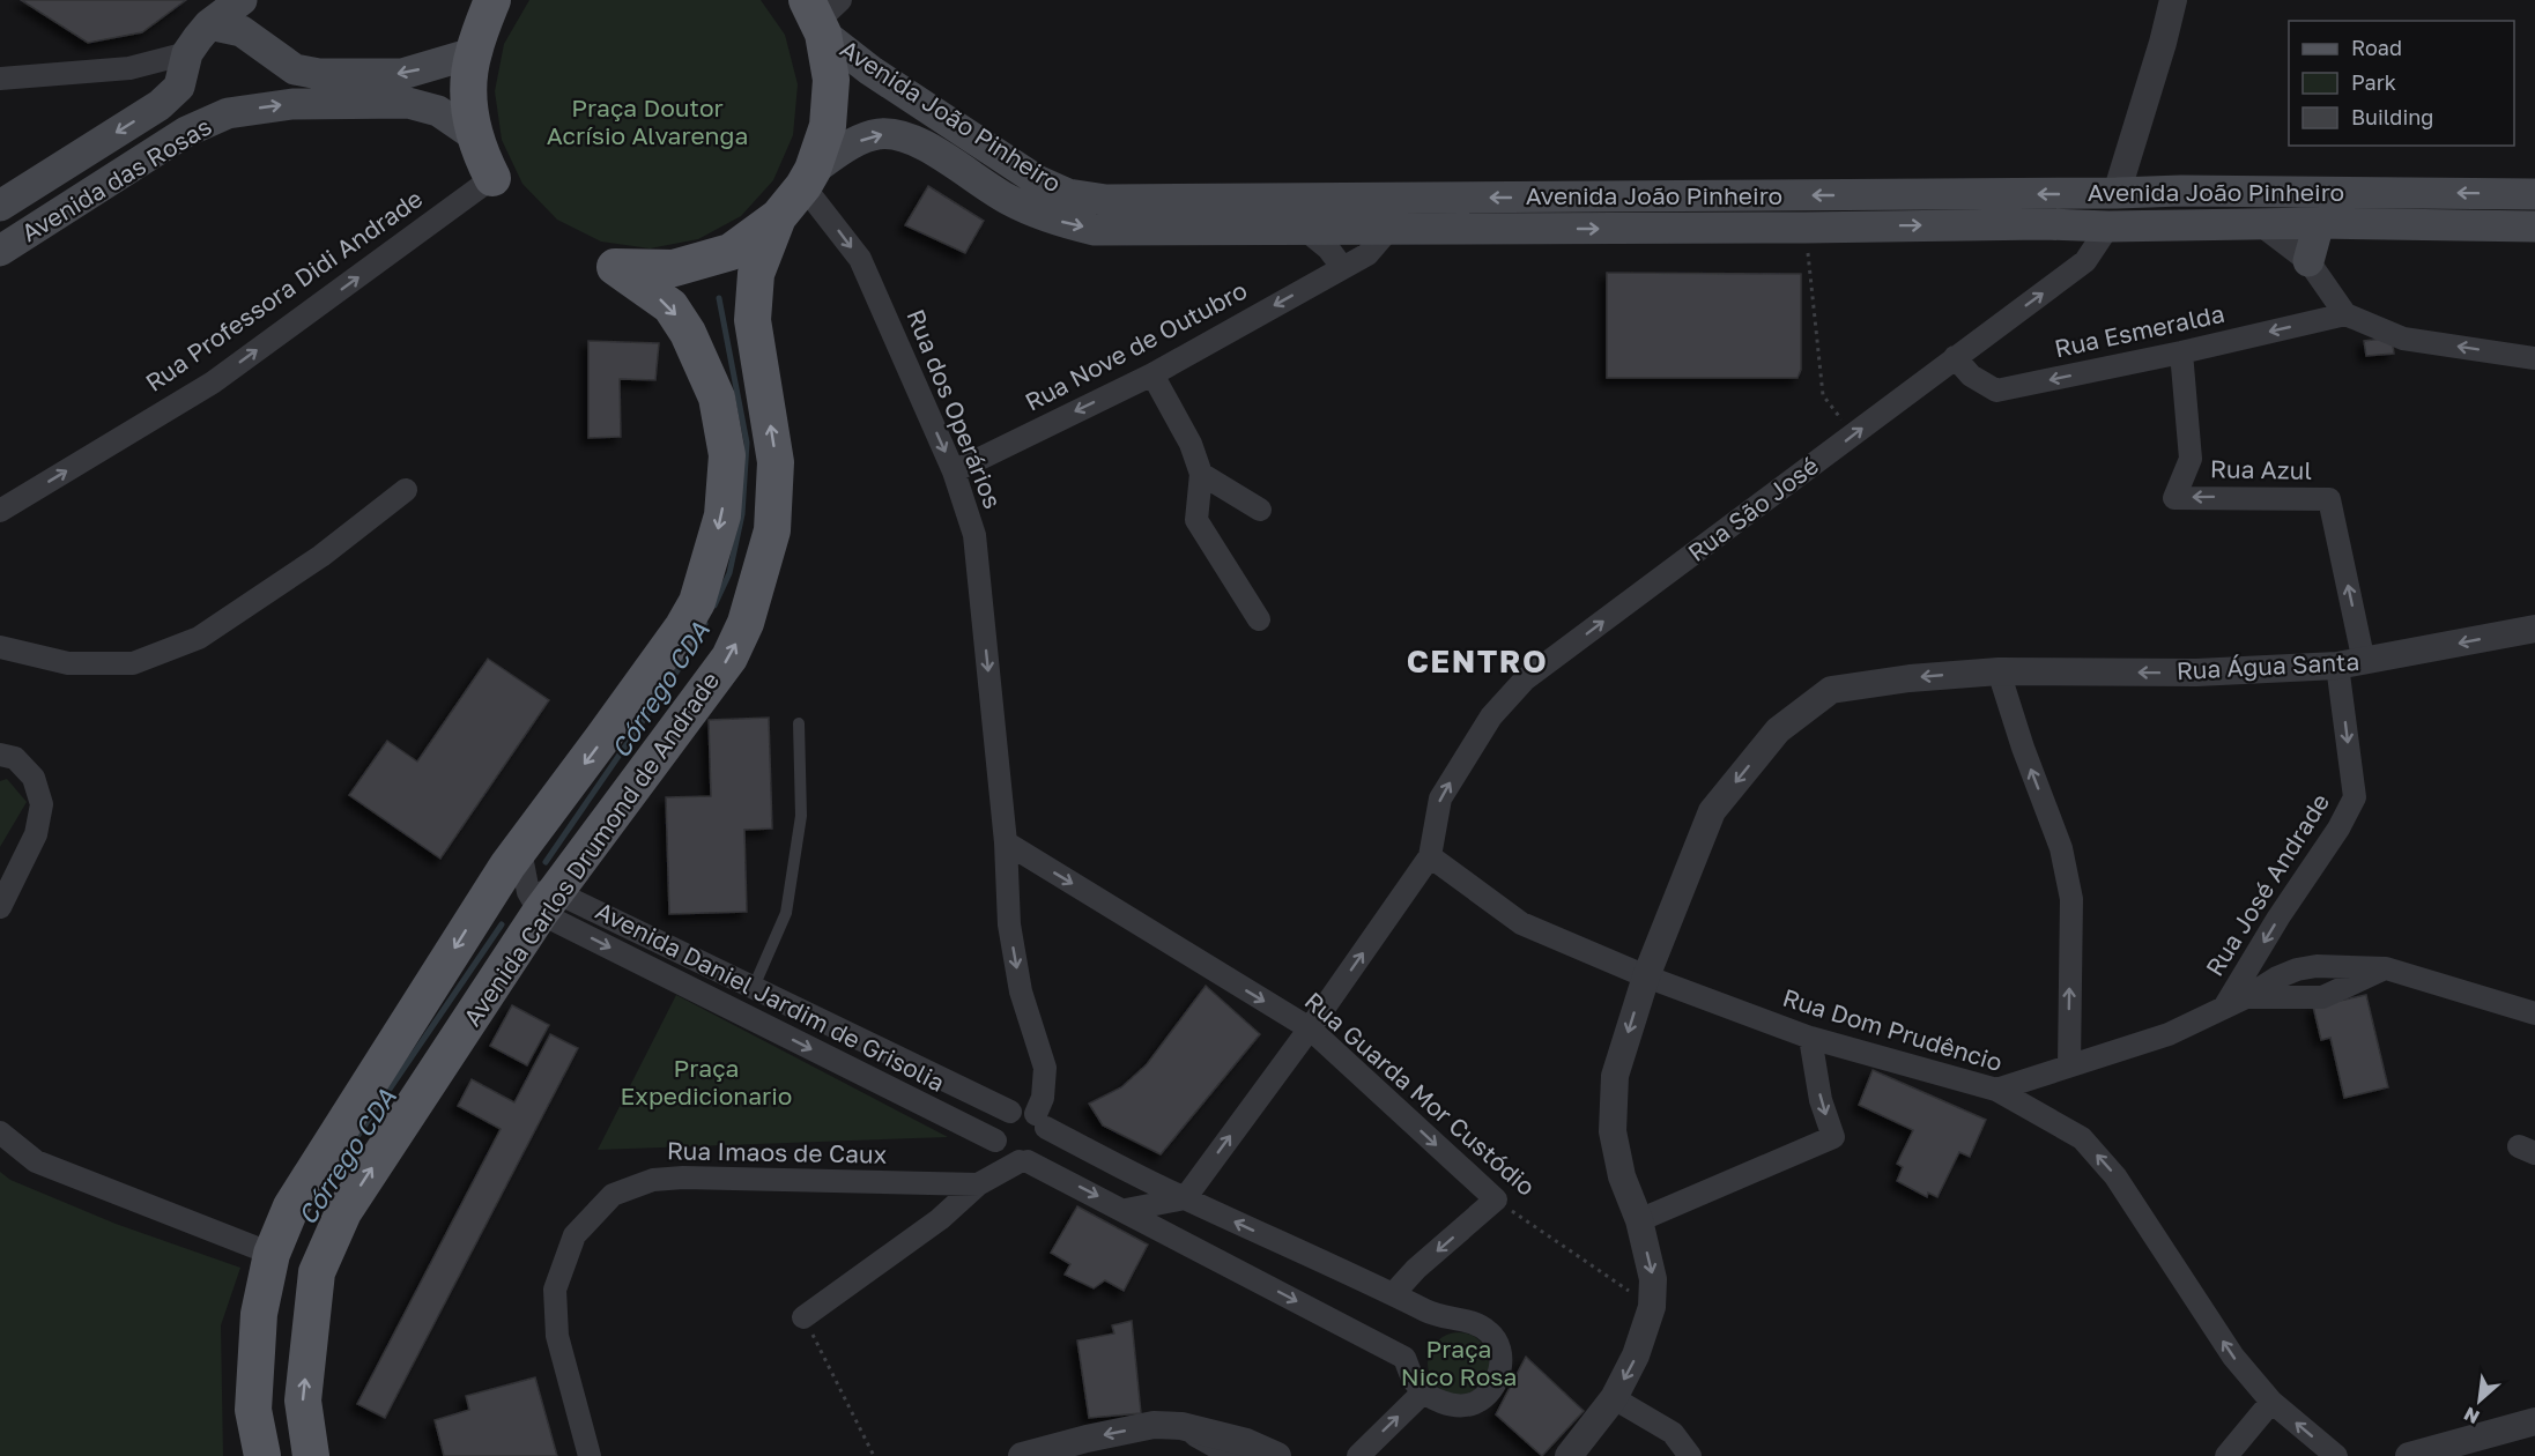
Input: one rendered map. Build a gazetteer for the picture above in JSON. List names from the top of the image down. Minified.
{"streets":{"main road":["Avenida João Pinheiro","Avenida das Rosas","Rua São José","Avenida Carlos Drumond de Andrade"],"street":["Rua Professora Didi Andrade","Rua Esmeralda","Rua Nove de Outubro","Rua dos Operários","Rua Azul","Rua Água Santa","Rua José Andrade","Avenida Daniel Jardim de Grisolia","Rua Dom Prudêncio","Rua Guarda Mor Custódio","Rua Imaos de Caux"]},"crossings":[["Avenida João Pinheiro","Rua Nove de Outubro"],["Avenida João Pinheiro","Rua dos Operários"],["Avenida João Pinheiro","Rua São José"],["Rua Esmeralda","Rua Azul"],["Rua Esmeralda","Rua São José"],["Rua Nove de Outubro","Rua dos Operários"],["Rua dos Operários","Avenida Daniel Jardim de Grisolia"],["Rua dos Operários","Rua Guarda Mor Custódio"],["Rua Azul","Rua Água Santa"],["Rua Azul","Rua José Andrade"],["Rua São José","Rua Dom Prudêncio"],["Rua Água Santa","Rua José Andrade"],["Rua Água Santa","Rua Dom Prudêncio"],["Rua Água Santa","Rua Guarda Mor Custódio"],["Avenida Carlos Drumond de Andrade","Avenida Daniel Jardim de Grisolia"]],"one_way":["Rua Professora Didi Andrade","Rua Esmeralda","Rua Nove de Outubro","Rua dos Operários","Rua São José","Rua Água Santa","Rua José Andrade","Rua Dom Prudêncio","Rua Guarda Mor Custódio"],"districts":["CENTRO"],"water":["Córrego CDA"],"parks":["Praça Doutor Acrísio Alvarenga","Praça Expedicionario","Praça Nico Rosa"],"legend":["Road","Park","Building"],"north":"bottom left"}
